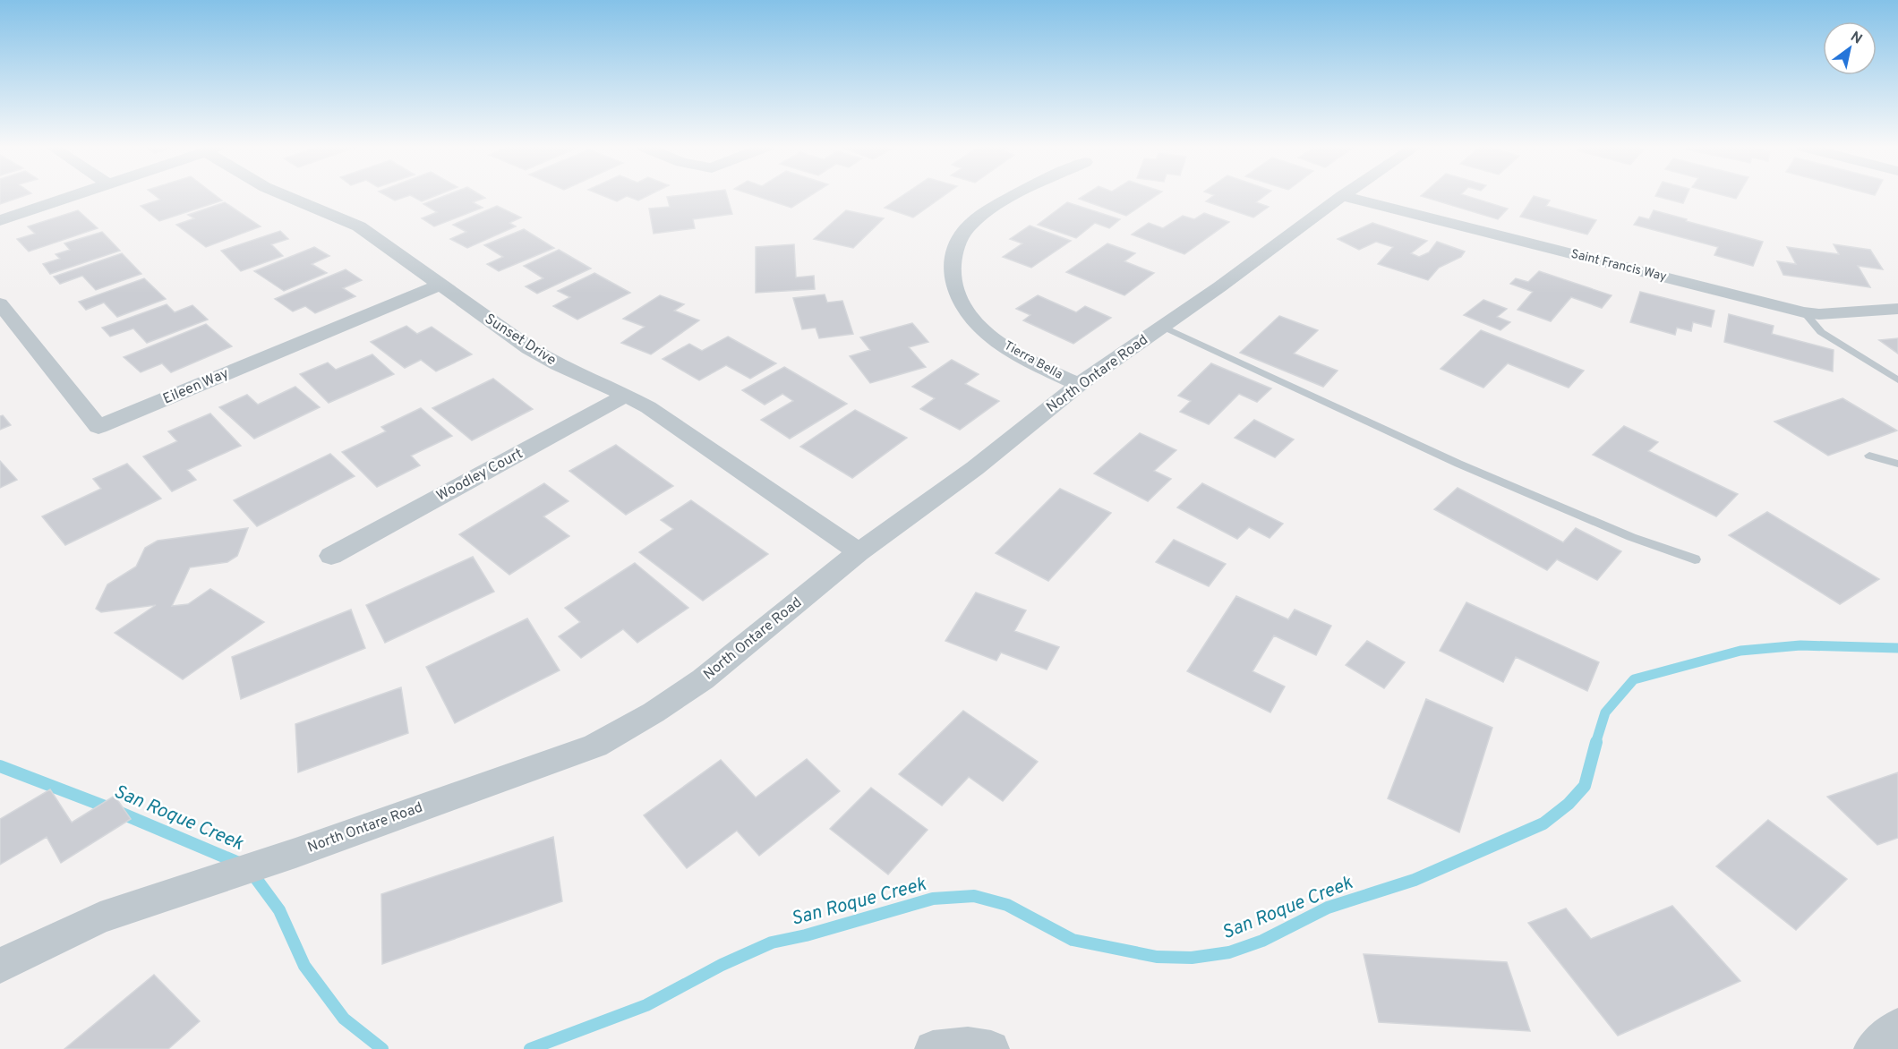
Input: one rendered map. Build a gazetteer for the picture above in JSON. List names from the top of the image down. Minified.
{"streets":{"street":["Saint Francis Way","Sunset Drive","Tierra Bella","North Ontare Road","Eileen Way","Woodley Court"]},"crossings":[["Saint Francis Way","North Ontare Road"],["Sunset Drive","North Ontare Road"],["Sunset Drive","Eileen Way"],["Sunset Drive","Woodley Court"],["Tierra Bella","North Ontare Road"]],"water":["San Roque Creek"],"north":"top right"}
